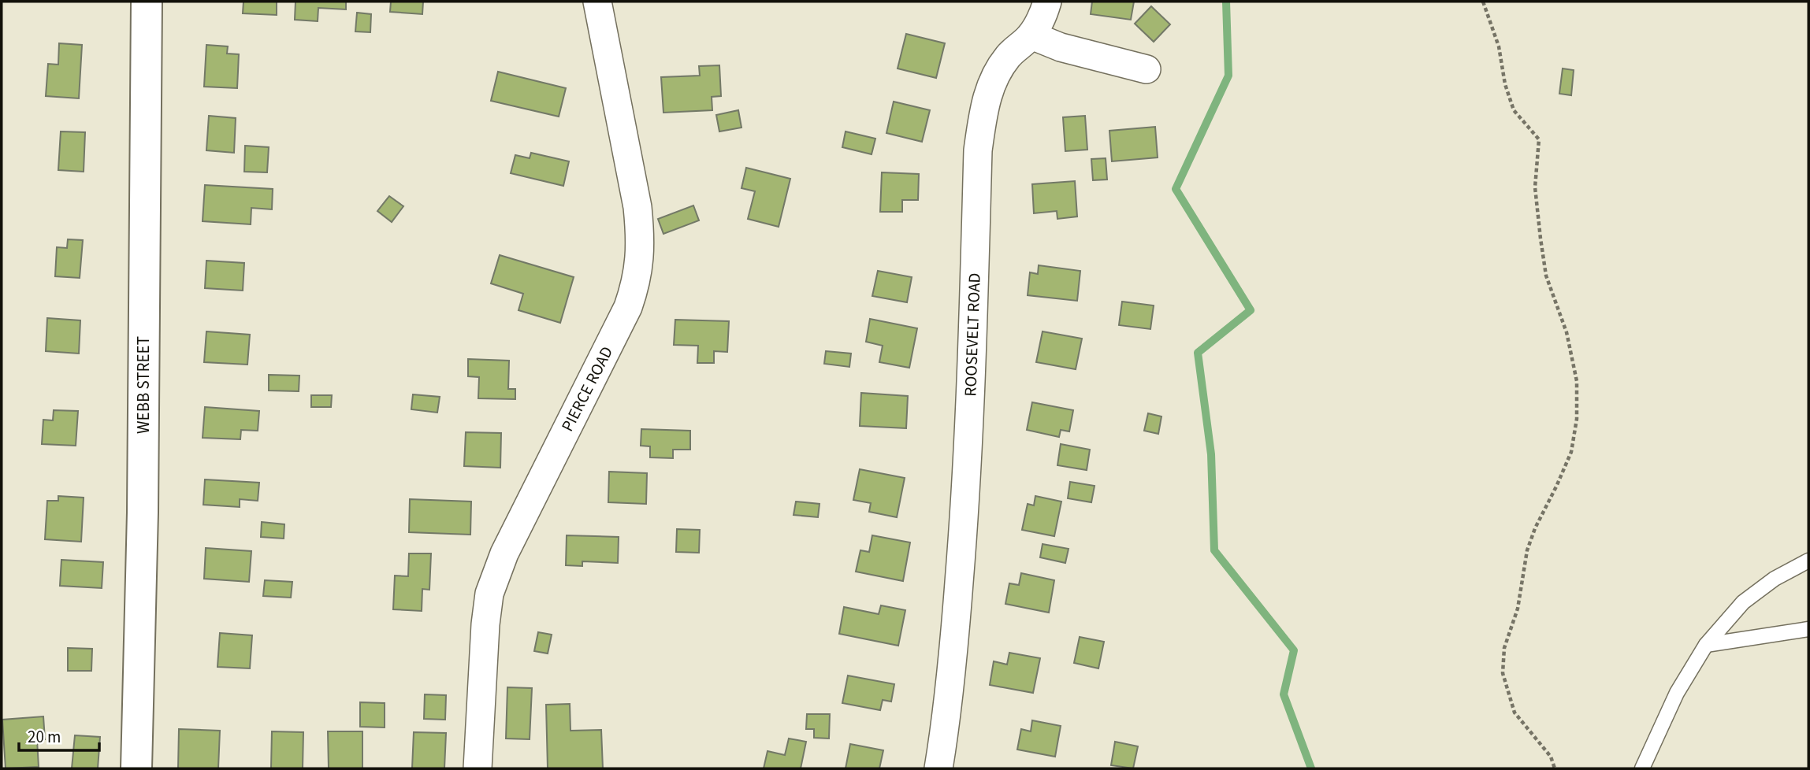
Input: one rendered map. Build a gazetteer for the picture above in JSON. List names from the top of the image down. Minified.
{"streets":{"street":["ROOSEVELT ROAD","WEBB STREET","PIERCE ROAD"]},"scale_bar":"20 m"}
